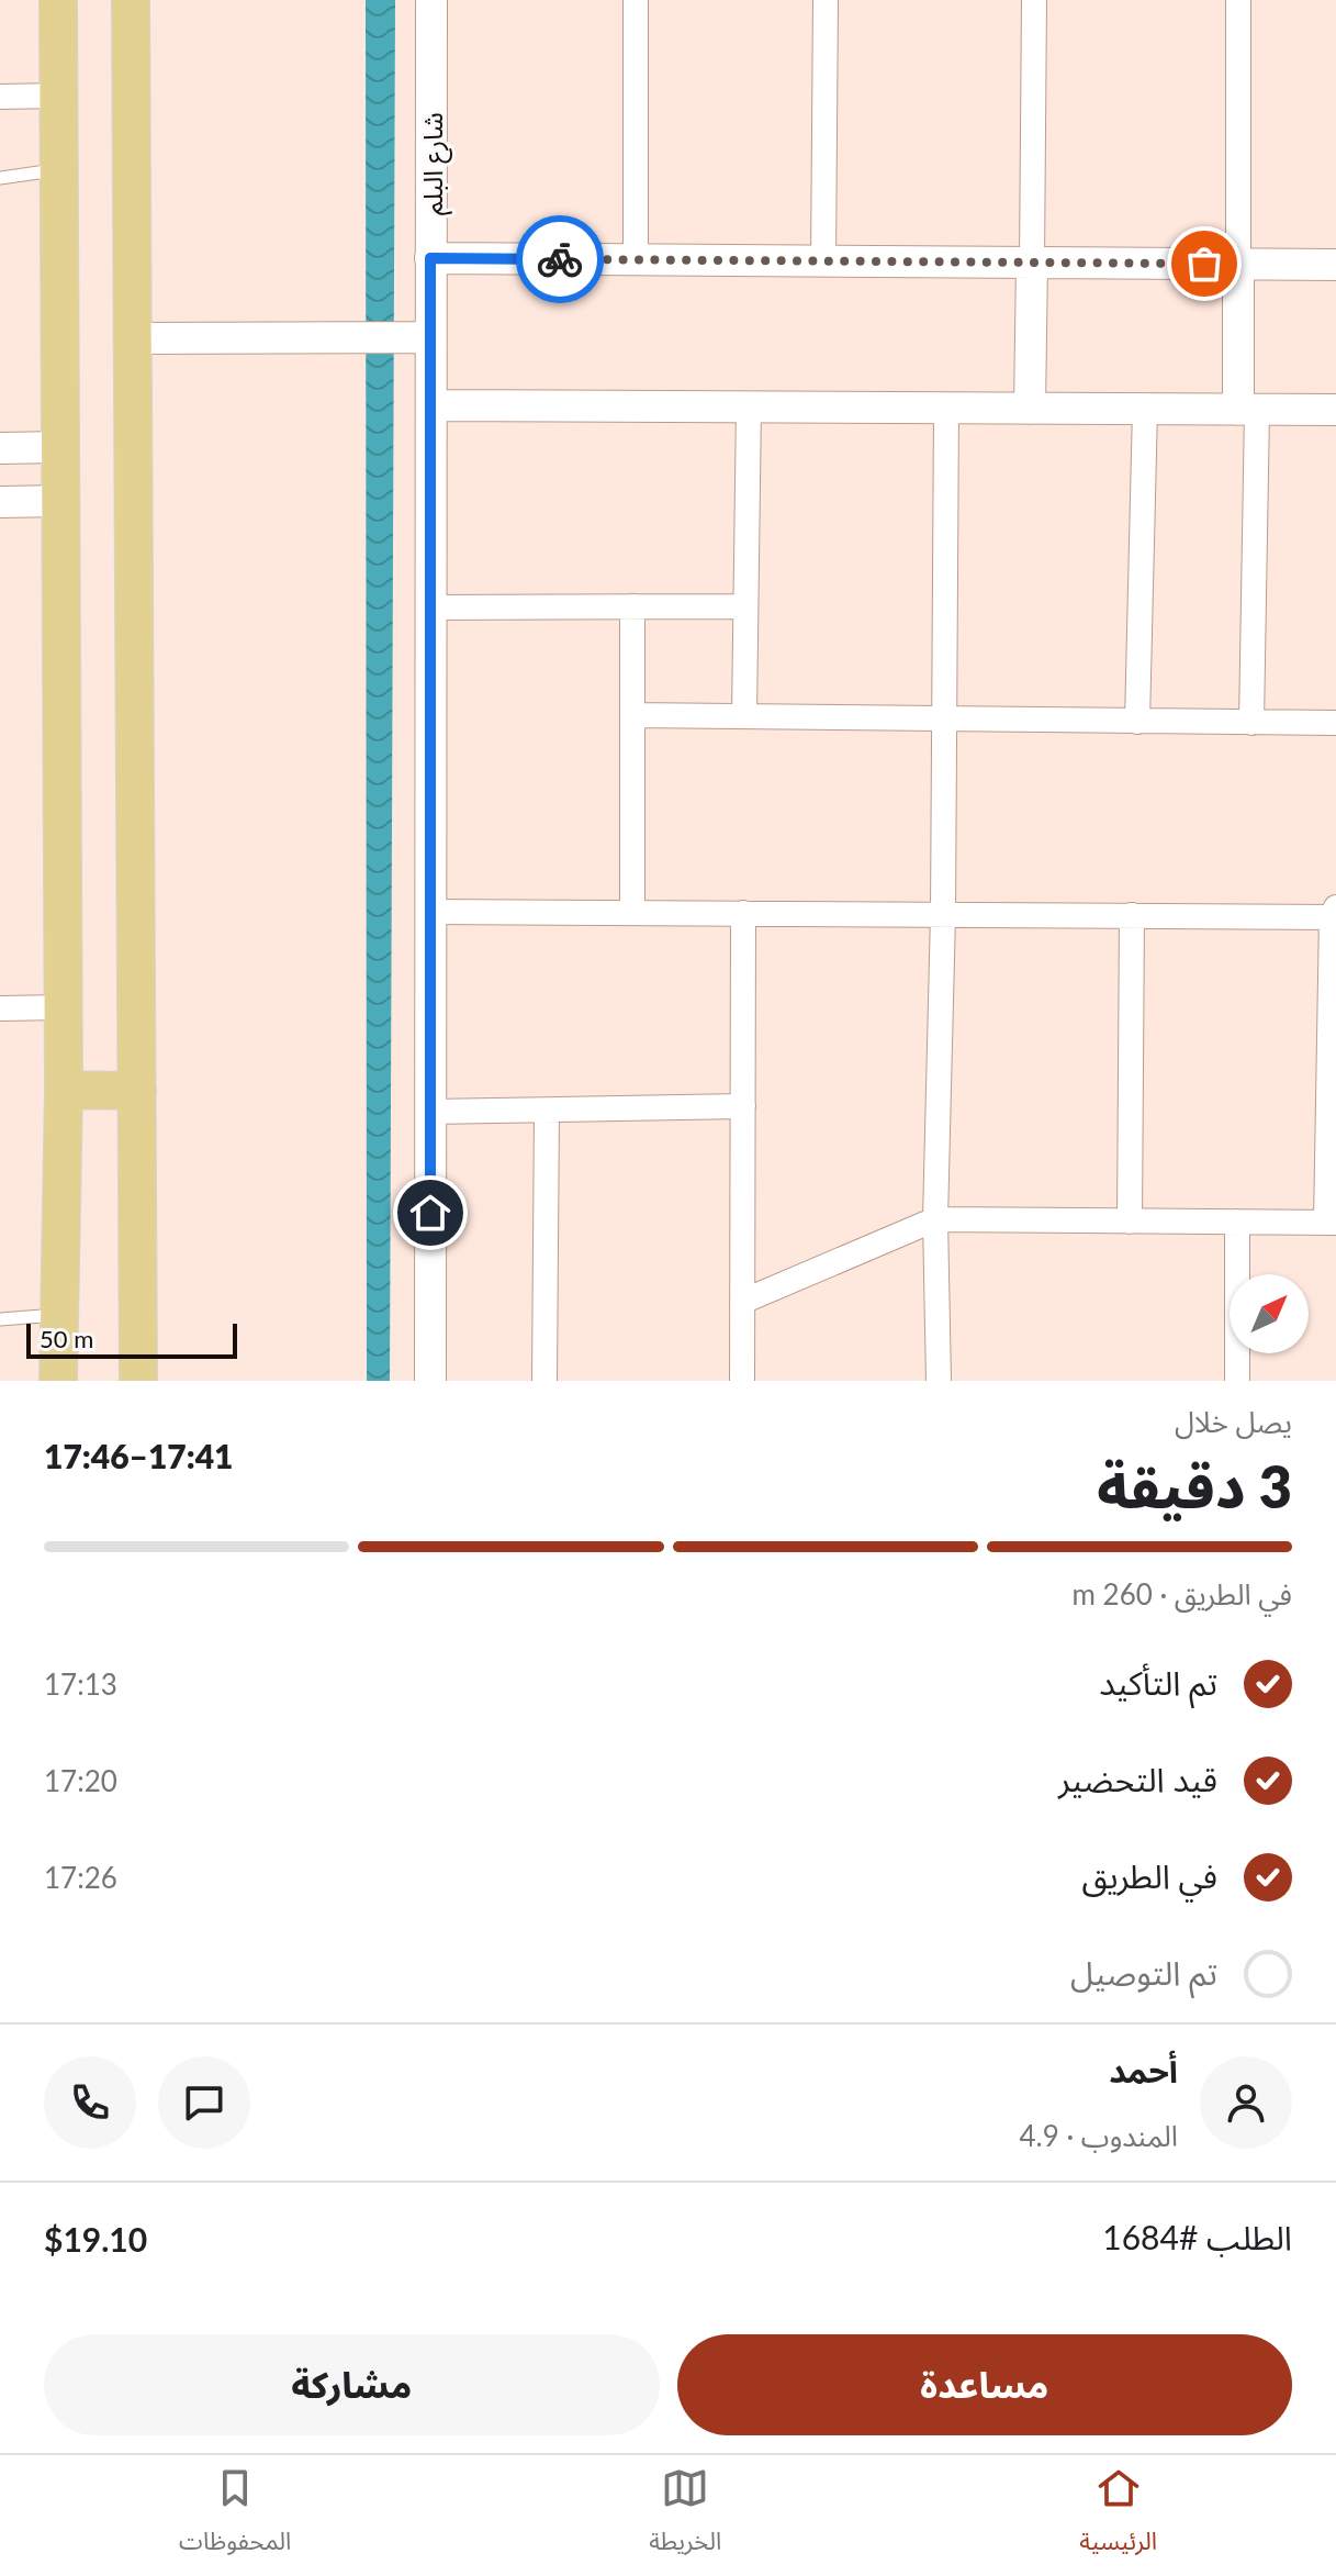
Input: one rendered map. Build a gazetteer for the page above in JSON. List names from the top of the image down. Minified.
{"streets":{"street":["شارع البلم"]},"scale_bar":"50 m","north":"top right","page":{"scale":"50 m","heading":["3 دقيقة","يصل خلال","17:41–17:46"],"panel":["أحمد","المندوب · 4.9","الطلب #1684","$19.10"],"bar":"في الطريق · 260 m","list":[["تم التأكيد","17:13"],["قيد التحضير","17:20"],["في الطريق","17:26"],"تم التوصيل"],"buttons":["مساعدة","مشاركة"],"tabs":["الرئيسية","الخريطة","المحفوظات"]}}
